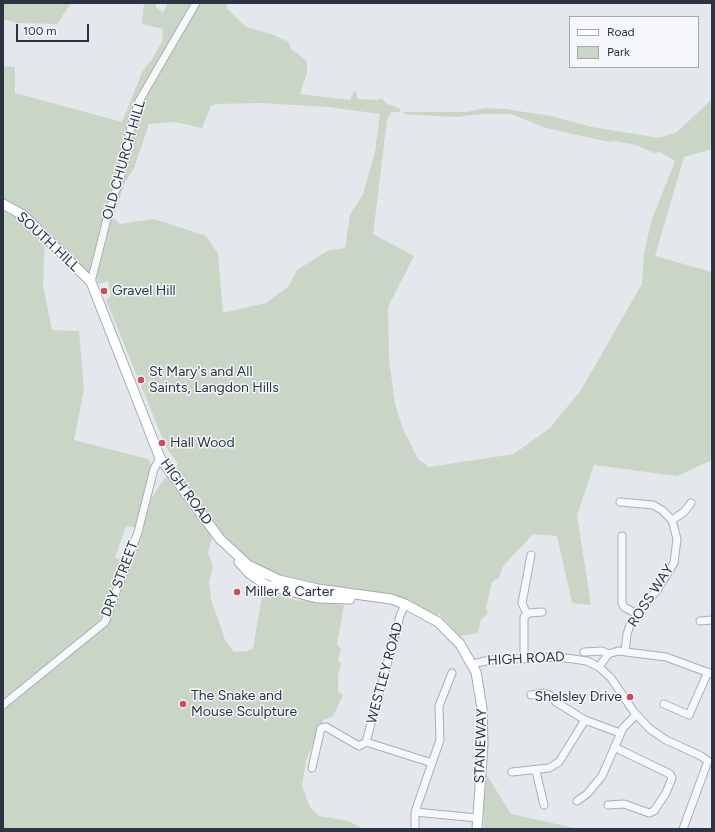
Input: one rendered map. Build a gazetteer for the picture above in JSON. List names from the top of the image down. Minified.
{"streets":{"main road":["SOUTH HILL","HIGH ROAD","STANEWAY"],"street":["OLD CHURCH HILL","DRY STREET","ROSS WAY","WESTLEY ROAD"]},"crossings":[["OLD CHURCH HILL","SOUTH HILL"],["OLD CHURCH HILL","HIGH ROAD"],["SOUTH HILL","HIGH ROAD"],["HIGH ROAD","DRY STREET"],["HIGH ROAD","WESTLEY ROAD"],["HIGH ROAD","STANEWAY"]],"places":["Gravel Hill","St Mary's and All Saints, Langdon Hills","Hall Wood","Miller & Carter","Shelsley Drive","The Snake and Mouse Sculpture"],"legend":["Road","Park"],"scale_bar":"100 m"}
